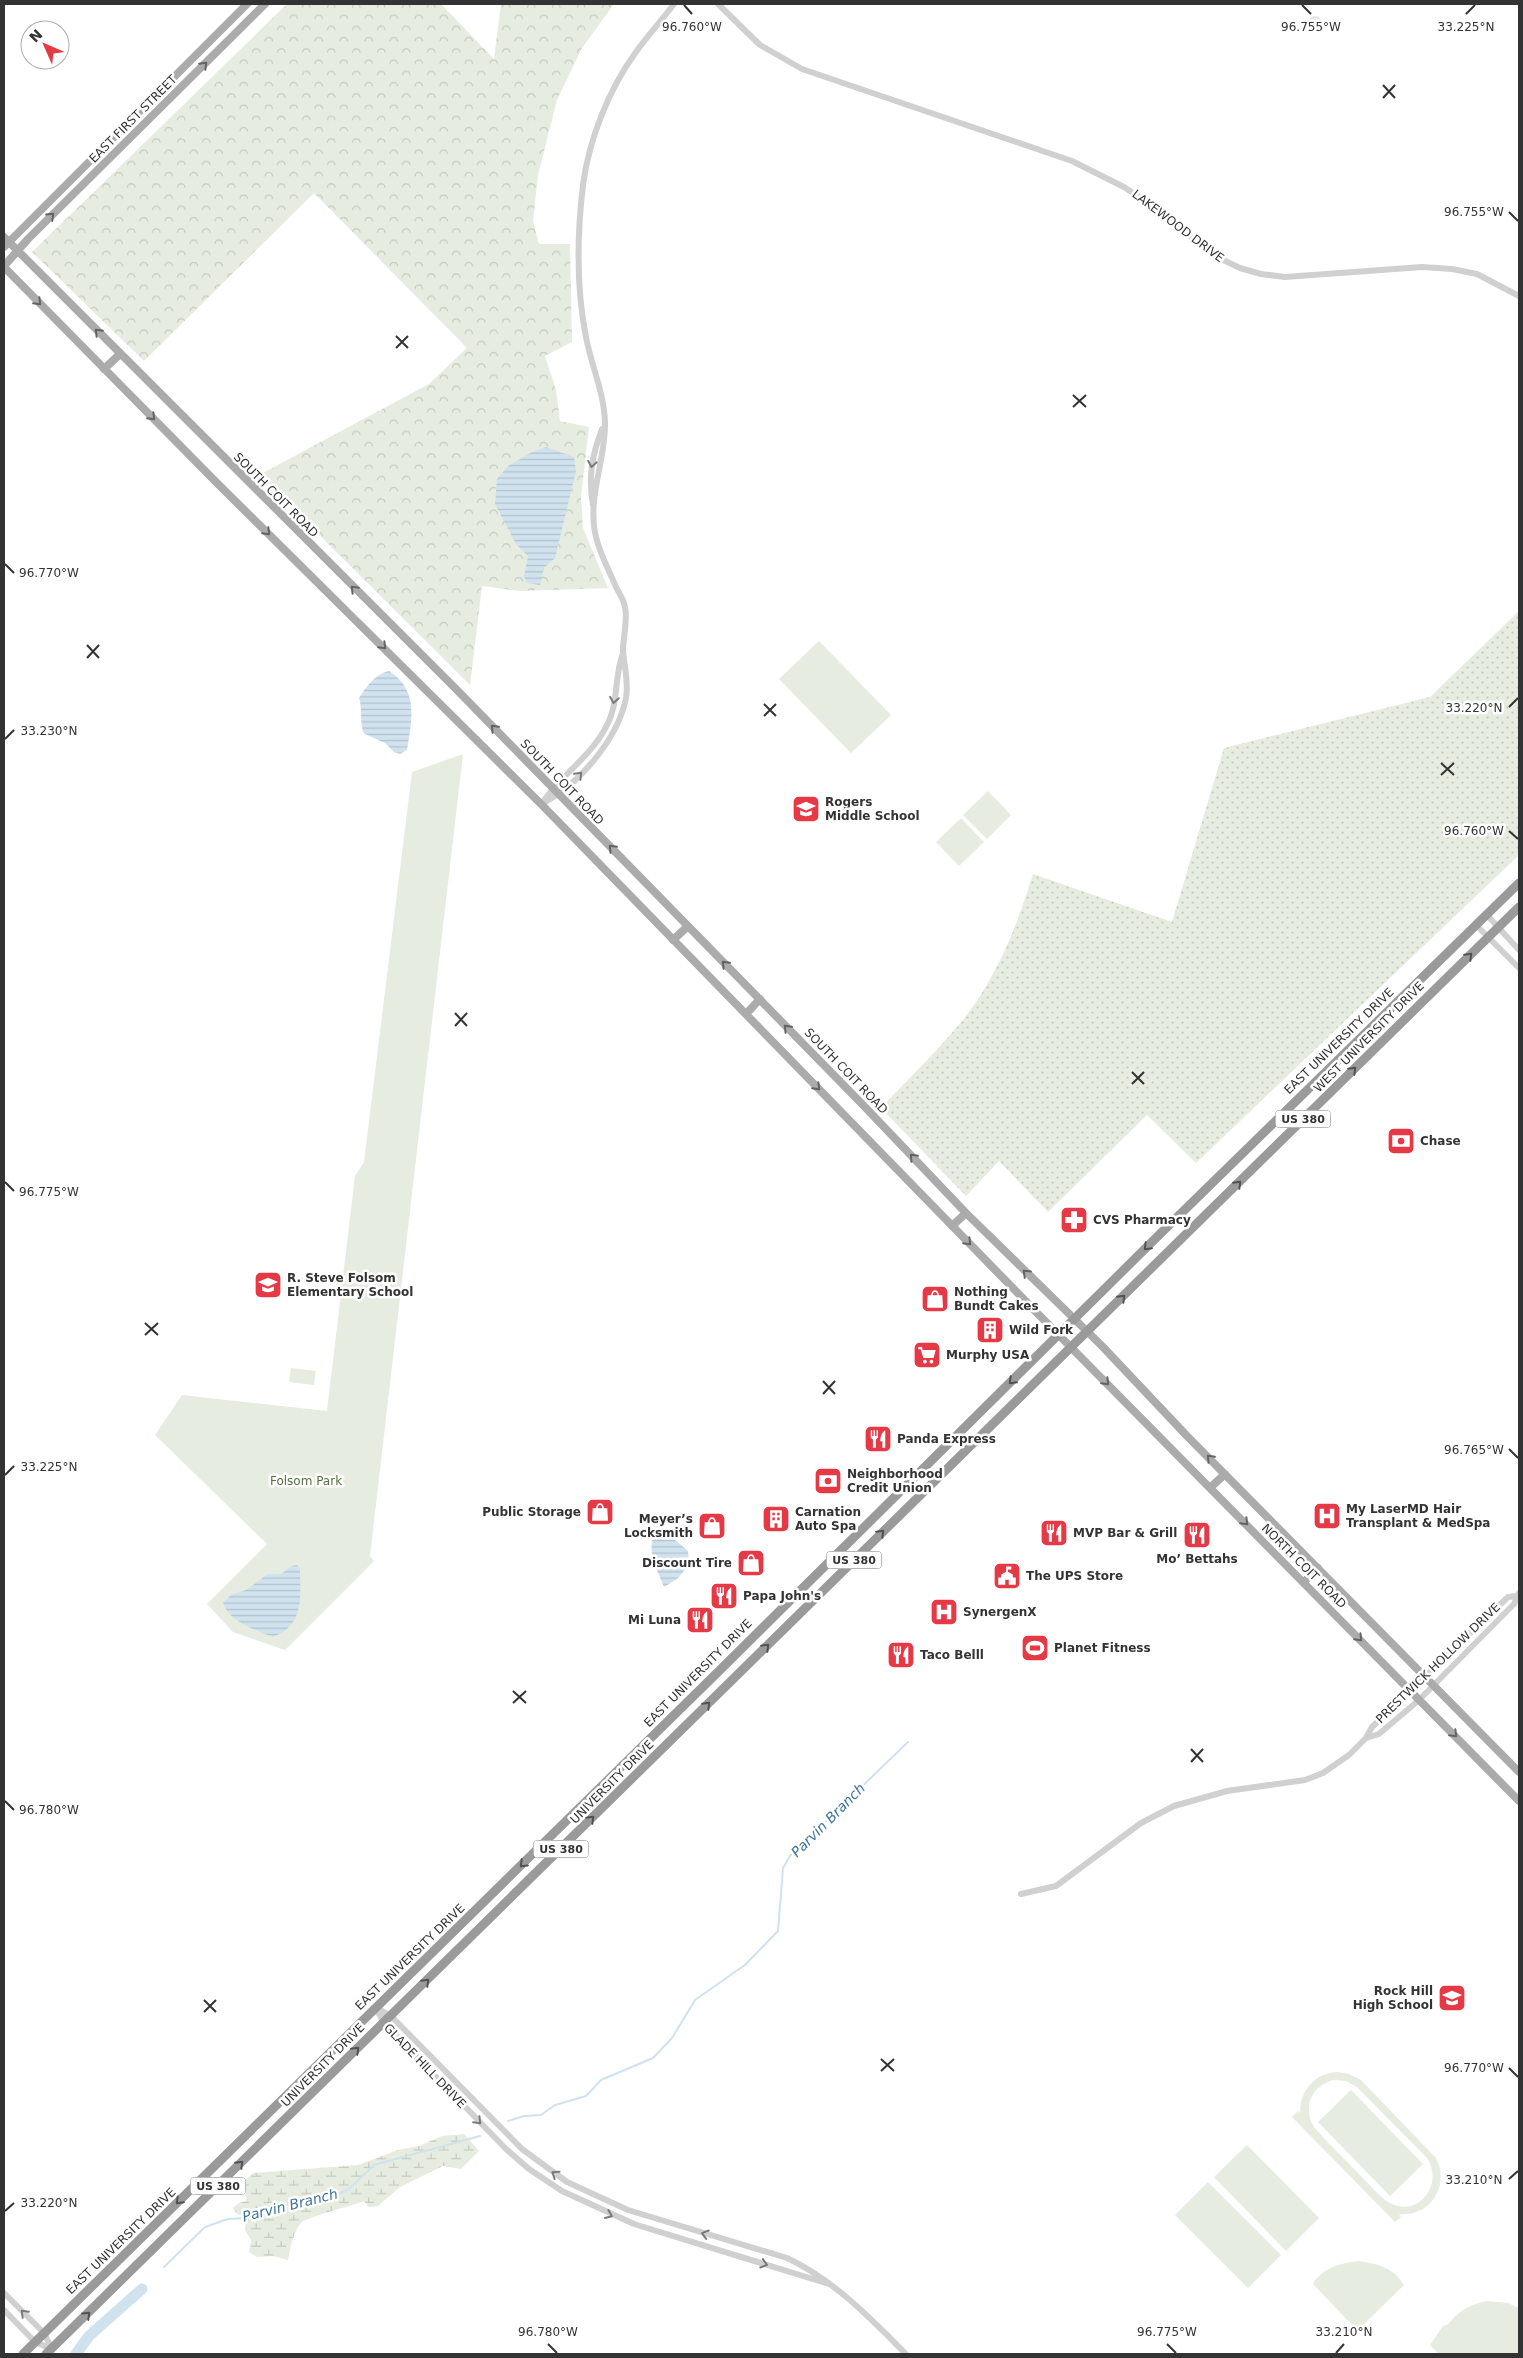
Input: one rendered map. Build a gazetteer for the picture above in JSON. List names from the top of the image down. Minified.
{"streets":{"highway":["WEST UNIVERSITY DRIVE","EAST UNIVERSITY DRIVE","US 380","UNIVERSITY DRIVE"],"main road":["EAST FIRST STREET","SOUTH COIT ROAD","NORTH COIT ROAD"],"street":["LAKEWOOD DRIVE","PRESTWICK HOLLOW DRIVE","GLADE HILL DRIVE"]},"crossings":[["EAST FIRST STREET","SOUTH COIT ROAD"],["SOUTH COIT ROAD","WEST UNIVERSITY DRIVE"],["SOUTH COIT ROAD","EAST UNIVERSITY DRIVE"],["SOUTH COIT ROAD","NORTH COIT ROAD"],["SOUTH COIT ROAD","UNIVERSITY DRIVE"],["WEST UNIVERSITY DRIVE","NORTH COIT ROAD"],["WEST UNIVERSITY DRIVE","UNIVERSITY DRIVE"],["EAST UNIVERSITY DRIVE","GLADE HILL DRIVE"],["NORTH COIT ROAD","PRESTWICK HOLLOW DRIVE"],["NORTH COIT ROAD","UNIVERSITY DRIVE"],["UNIVERSITY DRIVE","GLADE HILL DRIVE"]],"one_way":["WEST UNIVERSITY DRIVE","EAST UNIVERSITY DRIVE","UNIVERSITY DRIVE"],"water":["Parvin Branch"],"parks":["Folsom Park"],"places":{"school or university":["Rogers Middle School","R. Steve Folsom Elementary School","Rock Hill High School"],"bank":["Chase","Neighborhood Credit Union"],"pharmacy":["CVS Pharmacy"],"shop":["Nothing Bundt Cakes","Public Storage","Meyer’s Locksmith","Discount Tire"],"building":["Wild Fork","Carnation Auto Spa"],"supermarket":["Murphy USA"],"restaurant":["Panda Express","MVP Bar & Grill","Mo’ Bettahs","Papa John's","Mi Luna","Taco Belll"],"hospital":["My LaserMD Hair Transplant & MedSpa","SynergenX"],"public building":["The UPS Store"],"sports":["Planet Fitness"]},"north":"top left","coordinates":["96.755°W","96.760°W","33.225°N","96.770°W","33.220°N","33.230°N","96.775°W","96.765°W","96.780°W","33.210°N"]}
